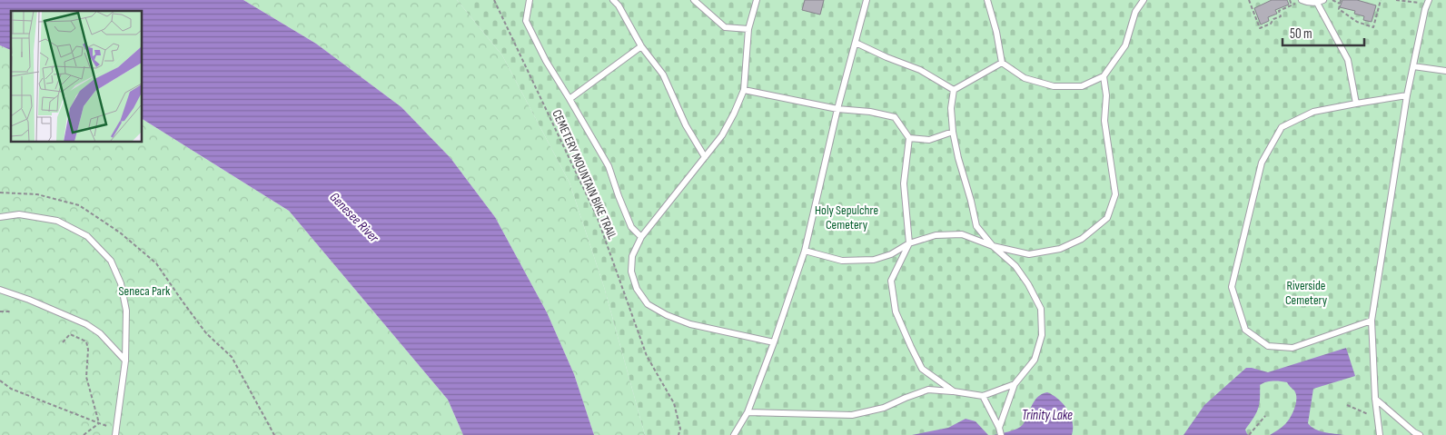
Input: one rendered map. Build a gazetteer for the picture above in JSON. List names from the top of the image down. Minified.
{"streets":{"path":["CEMETERY MOUNTAIN BIKE TRAIL"]},"water":["Genesee River","Trinity Lake"],"parks":["Holy Sepulchre Cemetery","Riverside Cemetery","Seneca Park"],"scale_bar":"50 m"}
